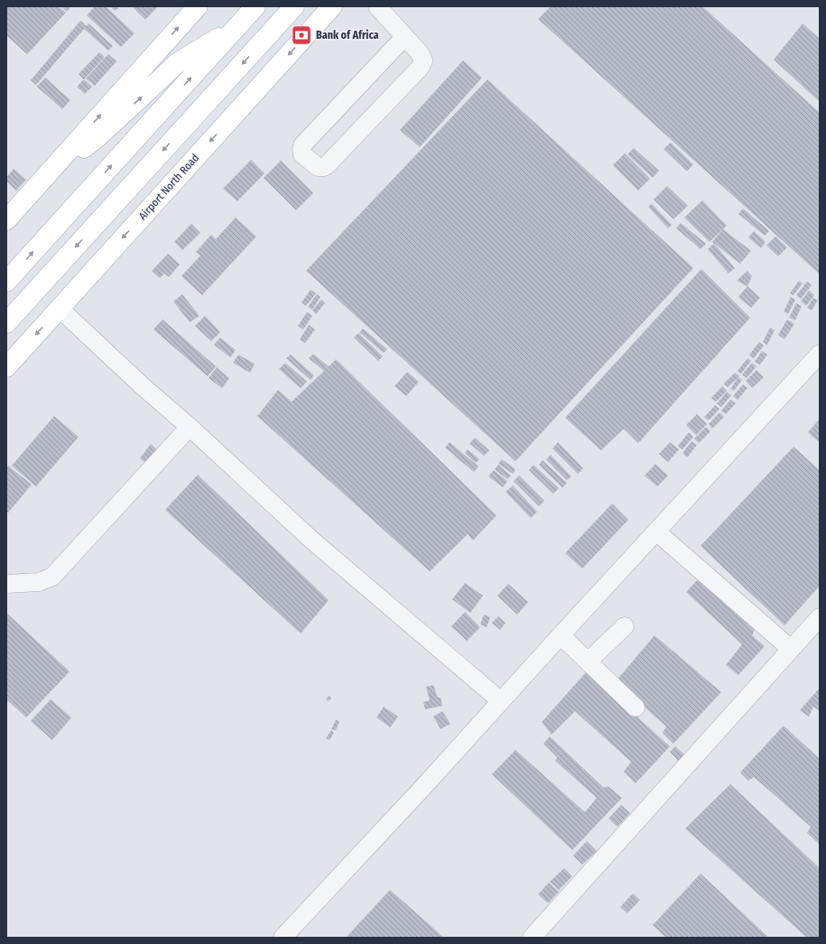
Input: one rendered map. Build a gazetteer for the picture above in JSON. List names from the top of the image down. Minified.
{"streets":{"main road":["Airport North Road"]},"places":{"bank":["Bank of Africa"]}}
